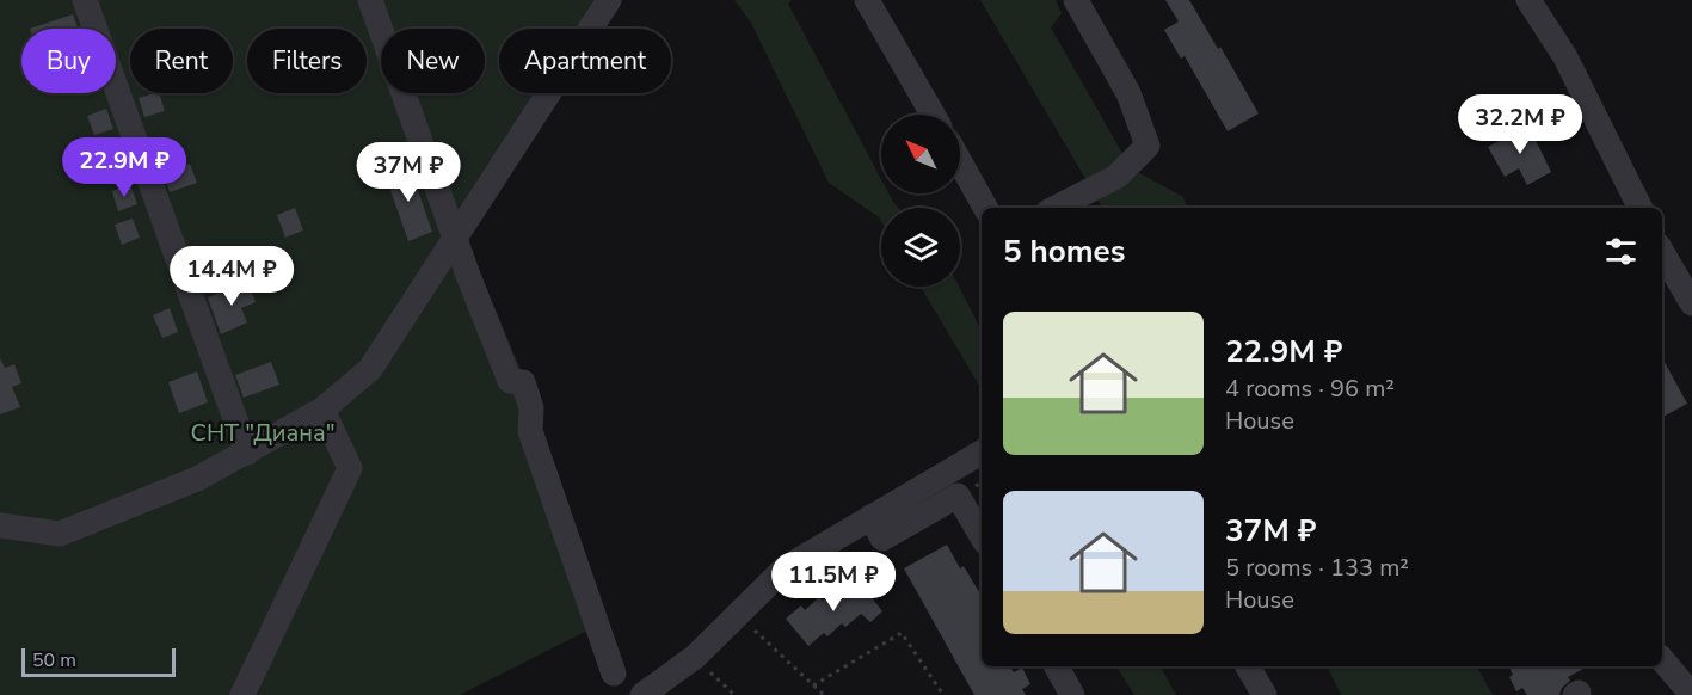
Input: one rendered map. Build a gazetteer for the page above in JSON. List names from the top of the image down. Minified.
{"parks":["СНТ \"Диана\""],"scale_bar":"50 m","north":"top left","page":{"chip":["Buy","Rent","Filters","New","Apartment"],"price":["32.2M ₽","22.9M ₽","37M ₽","14.4M ₽","11.5M ₽"],"heading":"5 homes","list":[{"name":"22.9M ₽","note":"4 rooms · 96 m² · House"},{"name":"37M ₽","note":"5 rooms · 133 m² · House"}],"scale":"50 m"}}
